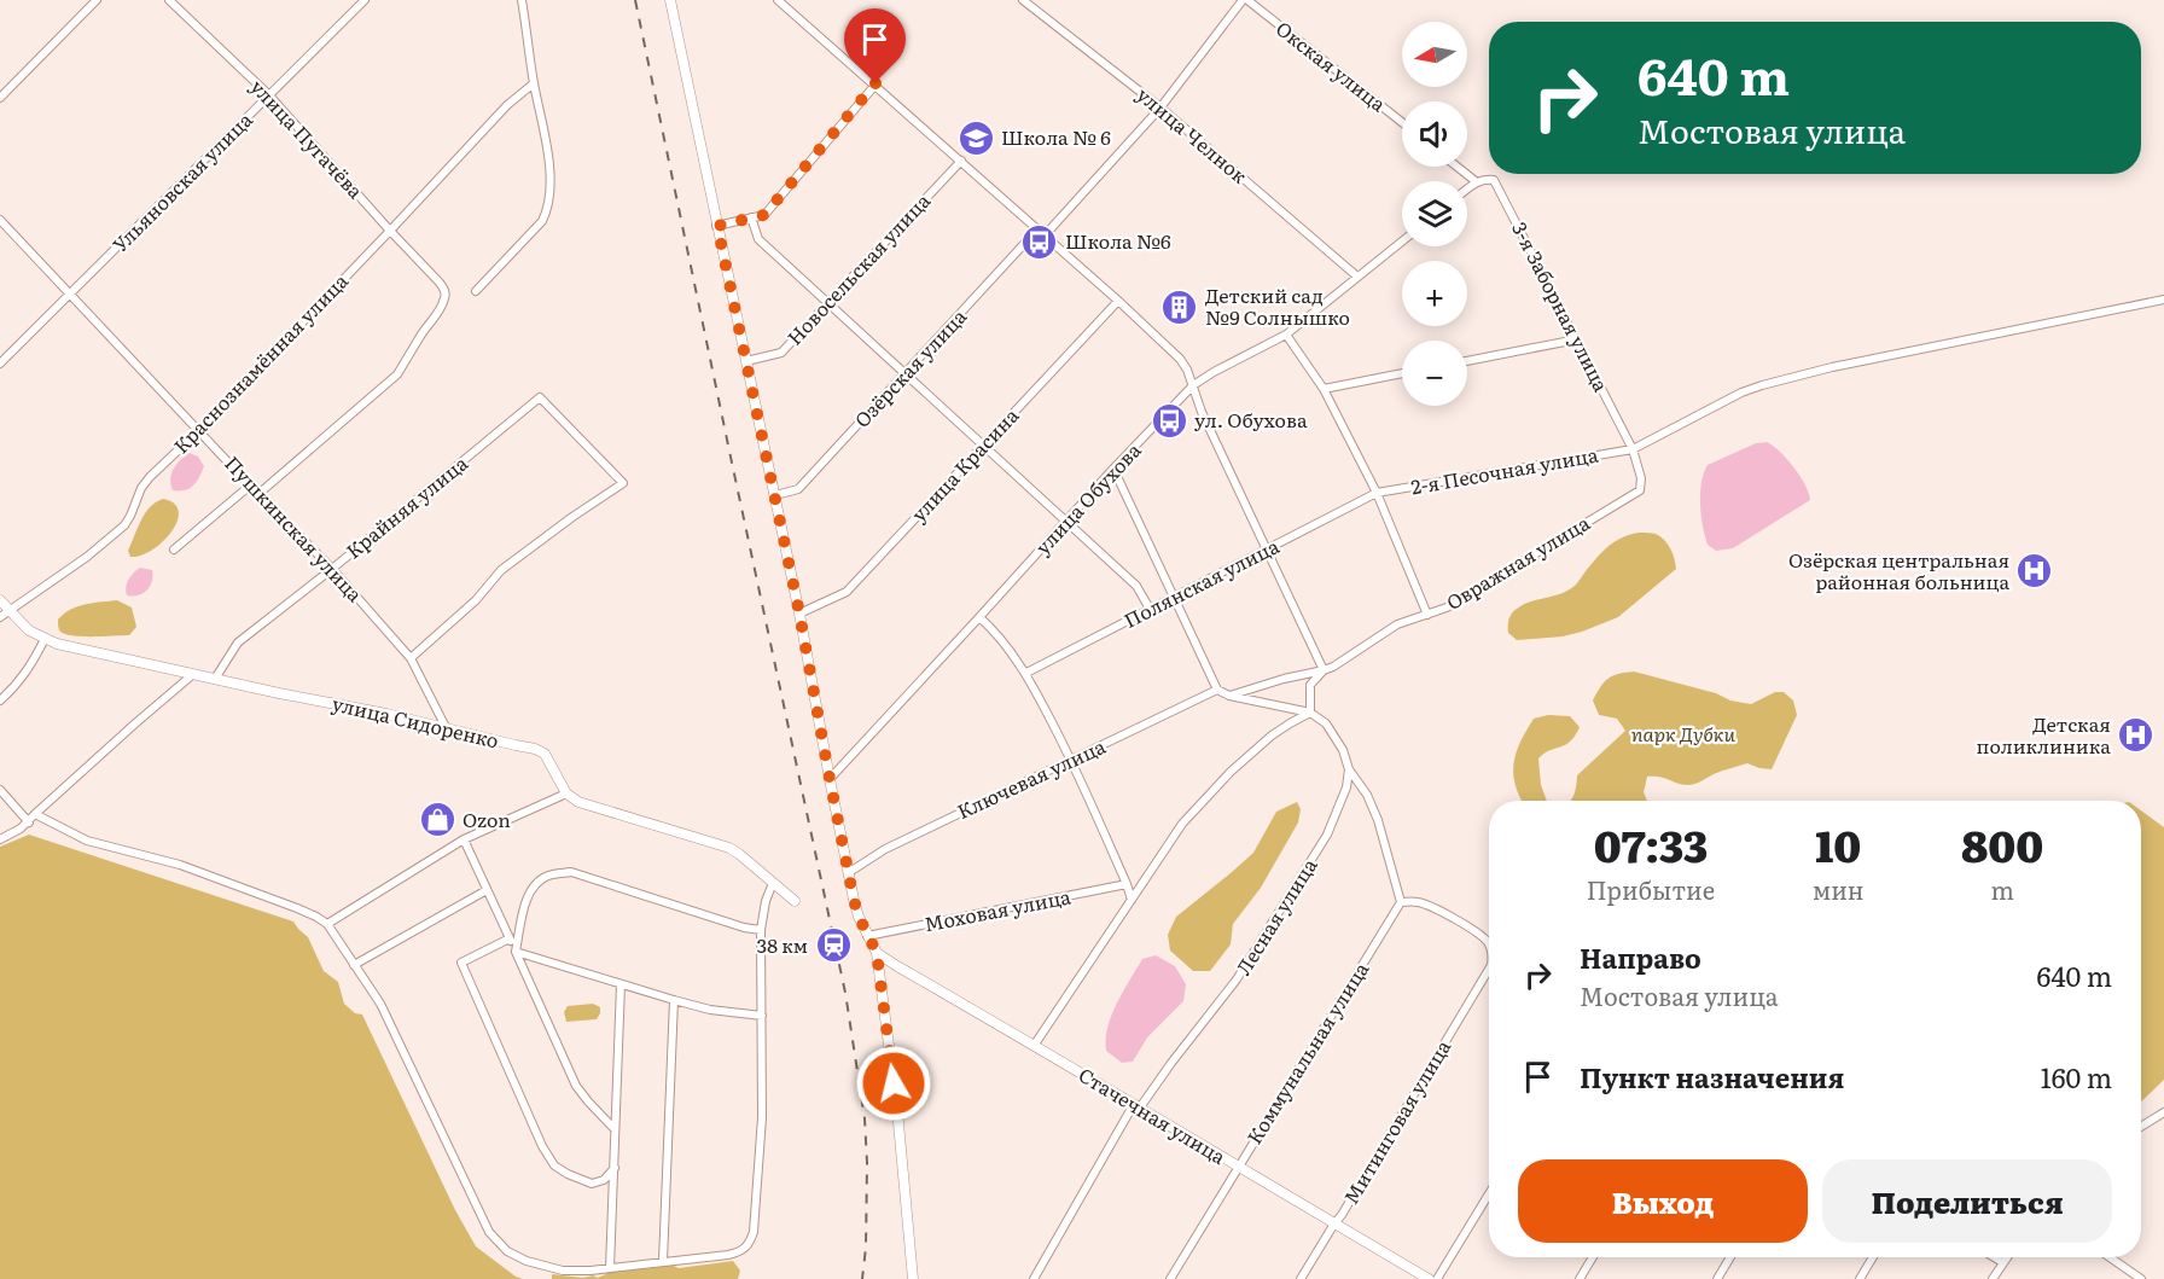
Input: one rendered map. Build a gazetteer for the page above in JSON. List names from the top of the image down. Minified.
{"streets":{"street":["Окская улица","улица Челнок","улица Пугачёва","Ульяновская улица","Новосельская улица","3-я Заборная улица","Краснознамённая улица","Озёрская улица","улица Красина","2-я Песочная улица","улица Обухова","Крайняя улица","Пушкинская улица","Овражная улица","Полянская улица","улица Сидоренко","Ключевая улица","Моховая улица","Лесная улица","Коммунальная улица","Стачечная улица","Митинговая улица"]},"crossings":[["Окская улица","Озёрская улица"],["улица Челнок","Озёрская улица"],["улица Челнок","улица Обухова"],["улица Пугачёва","Ульяновская улица"],["улица Пугачёва","Краснознамённая улица"],["улица Пугачёва","Пушкинская улица"],["Ульяновская улица","Пушкинская улица"],["3-я Заборная улица","2-я Песочная улица"],["3-я Заборная улица","Овражная улица"],["Краснознамённая улица","Пушкинская улица"],["Краснознамённая улица","улица Сидоренко"],["2-я Песочная улица","Овражная улица"],["2-я Песочная улица","Полянская улица"],["Крайняя улица","Пушкинская улица"],["Крайняя улица","улица Сидоренко"],["Пушкинская улица","улица Сидоренко"],["Лесная улица","Стачечная улица"],["Коммунальная улица","Стачечная улица"],["Коммунальная улица","Митинговая улица"],["Стачечная улица","Митинговая улица"]],"parks":["парк Дубки"],"places":{"school or university":["Школа № 6"],"bus stop":["Школа №6","ул. Обухова"],"building":["Детский сад №9 Солнышко"],"hospital":["Озёрская центральная районная больница","Детская поликлиника"],"shop":["Ozon"],"station":["38 км"]},"north":"left","page":{"map_buttons":["+","−"],"turn":["640 m","Мостовая улица"],"eta":["07:33","Прибытие","10","мин","800","m"],"list":[{"name":"Направо","note":"Мостовая улица","value":"640 m"},{"name":"Пункт назначения","value":"160 m"}],"buttons":["Выход","Поделиться"]}}
